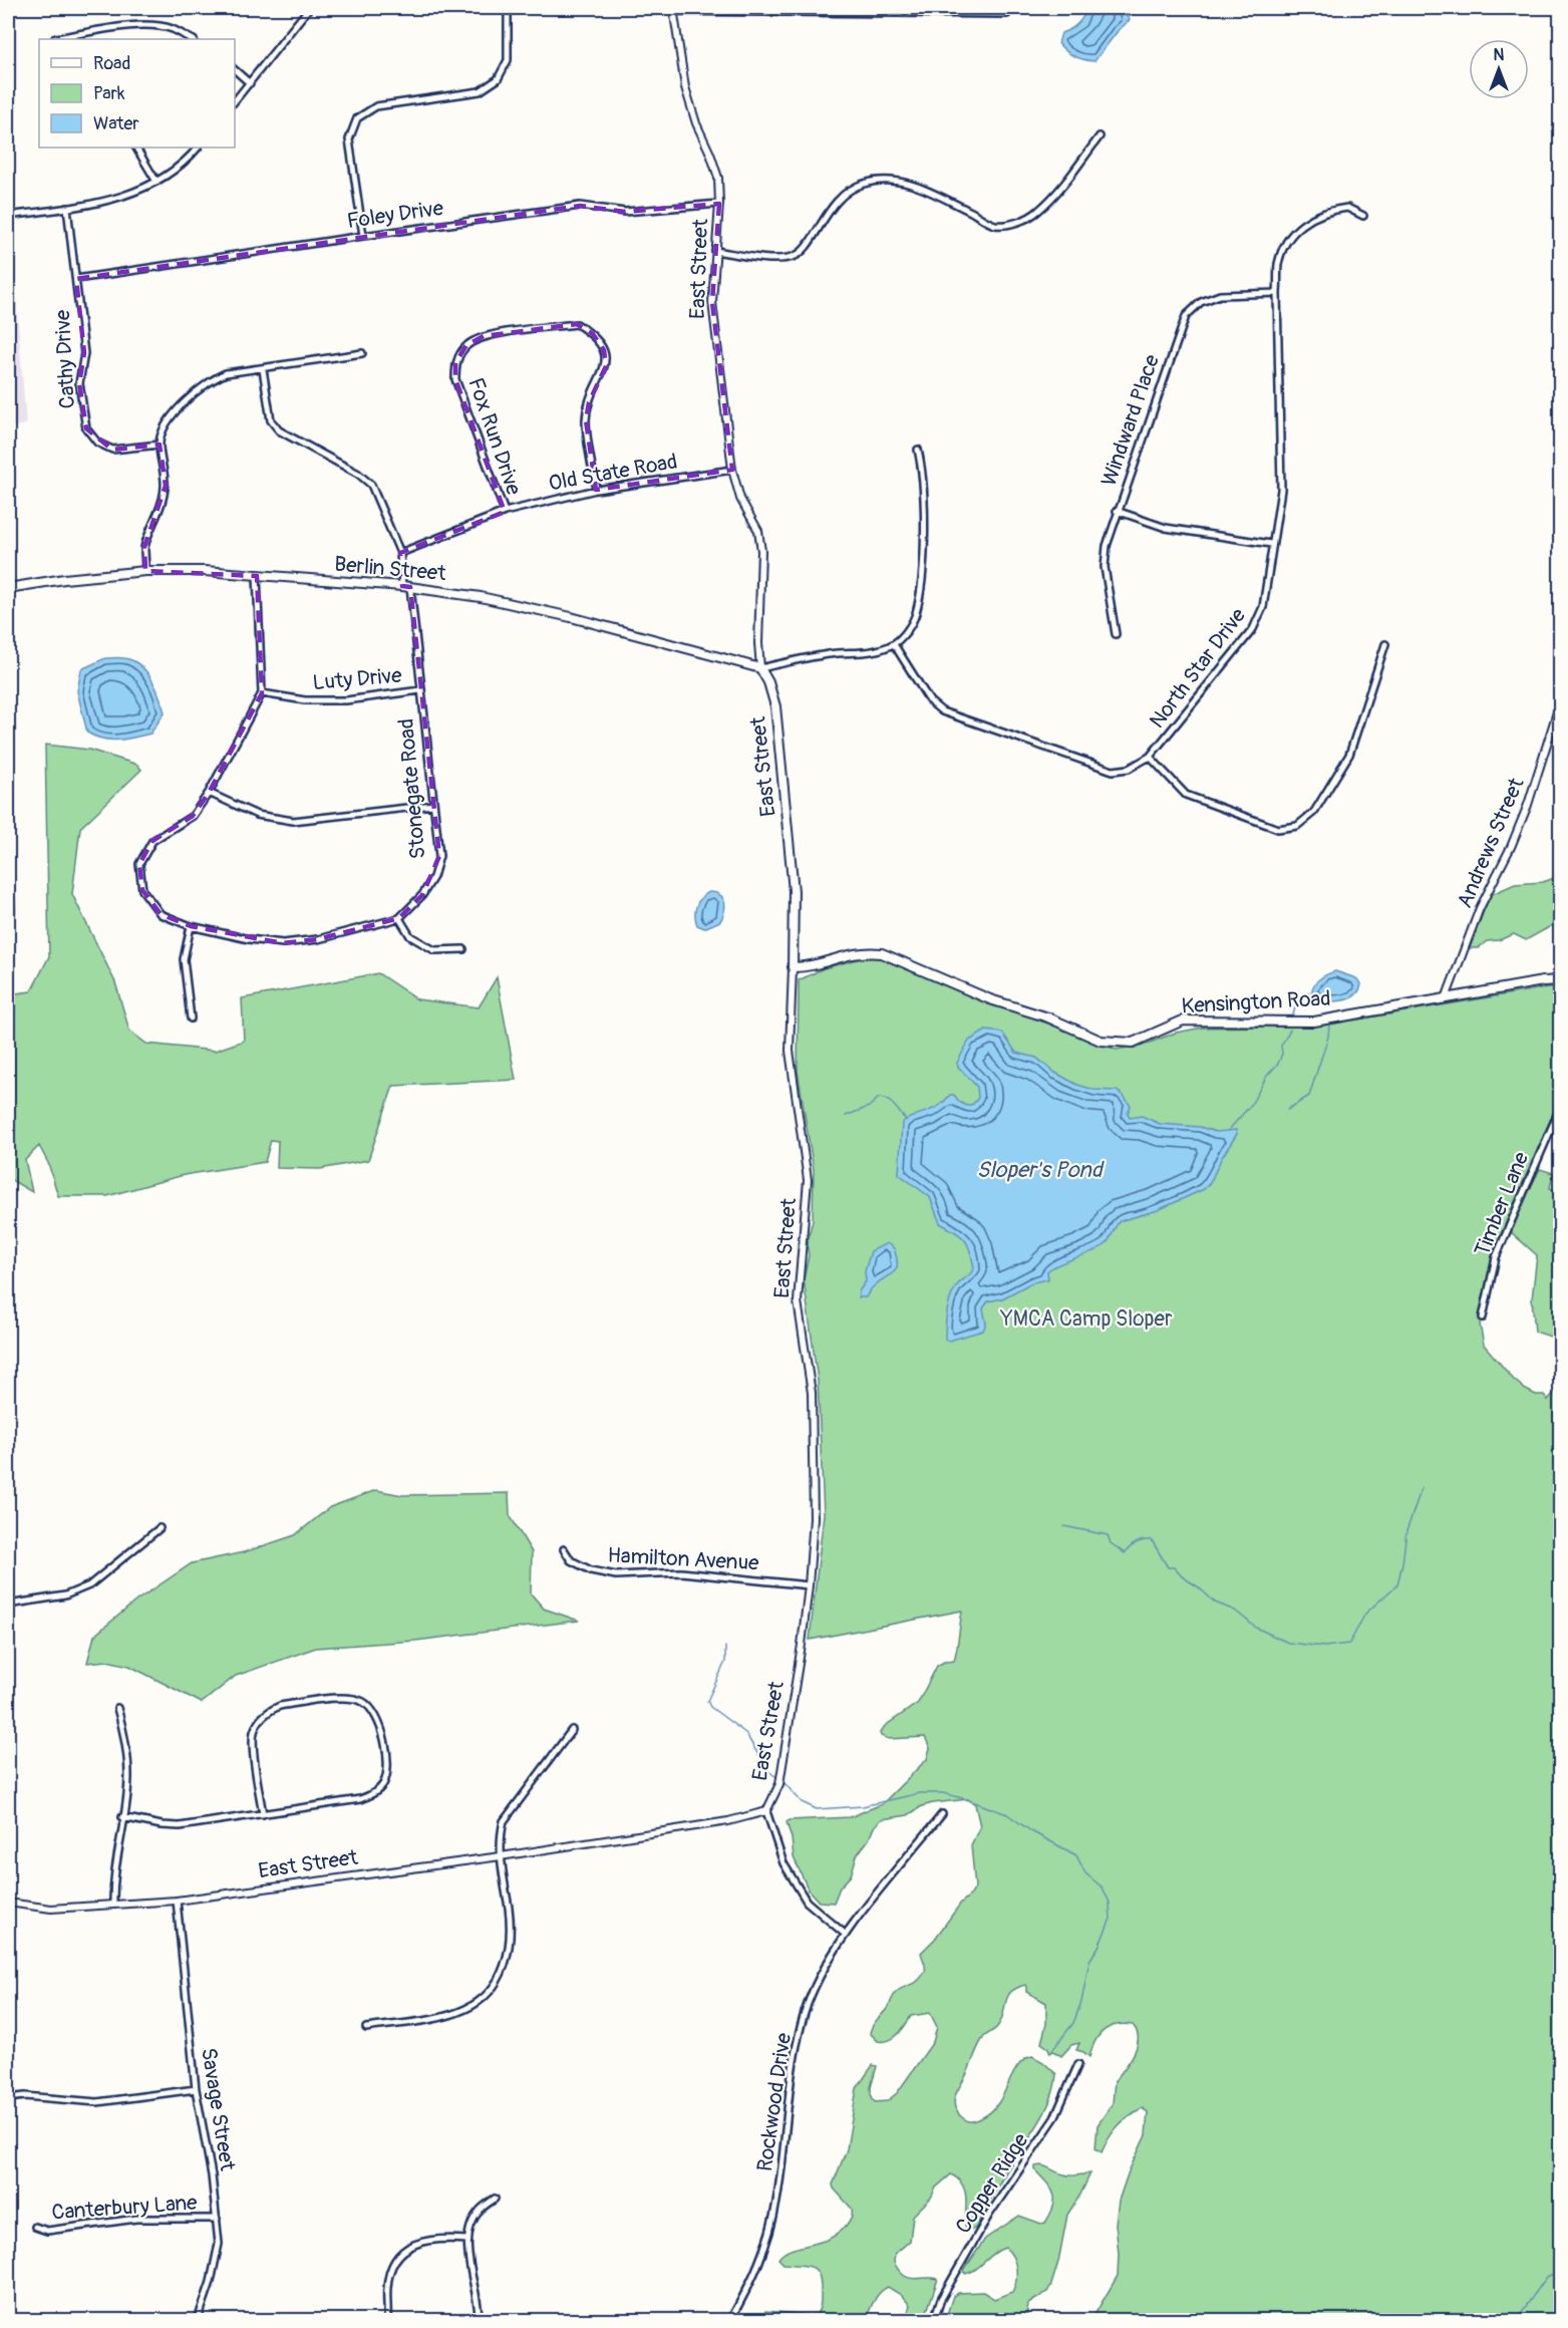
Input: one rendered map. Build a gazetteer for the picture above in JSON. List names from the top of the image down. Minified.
{"streets":{"main road":["East Street","Berlin Street","Kensington Road"],"street":["Foley Drive","Cathy Drive","Windward Place","Fox Run Drive","Old State Road","North Star Drive","Luty Drive","Stonegate Road","Andrews Street","Timber Lane","Hamilton Avenue","Rockwood Drive","Savage Street","Copper Ridge","Canterbury Lane"]},"crossings":[["Foley Drive","East Street"],["Foley Drive","Cathy Drive"],["East Street","Old State Road"],["East Street","Berlin Street"],["East Street","Kensington Road"],["East Street","Hamilton Avenue"],["East Street","Savage Street"],["Windward Place","North Star Drive"],["Fox Run Drive","Old State Road"],["Old State Road","Stonegate Road"],["Berlin Street","Stonegate Road"],["Luty Drive","Stonegate Road"],["Andrews Street","Kensington Road"],["Savage Street","Canterbury Lane"]],"water":["Sloper's Pond"],"parks":["YMCA Camp Sloper"],"legend":["Road","Park","Water"],"north":"top"}
